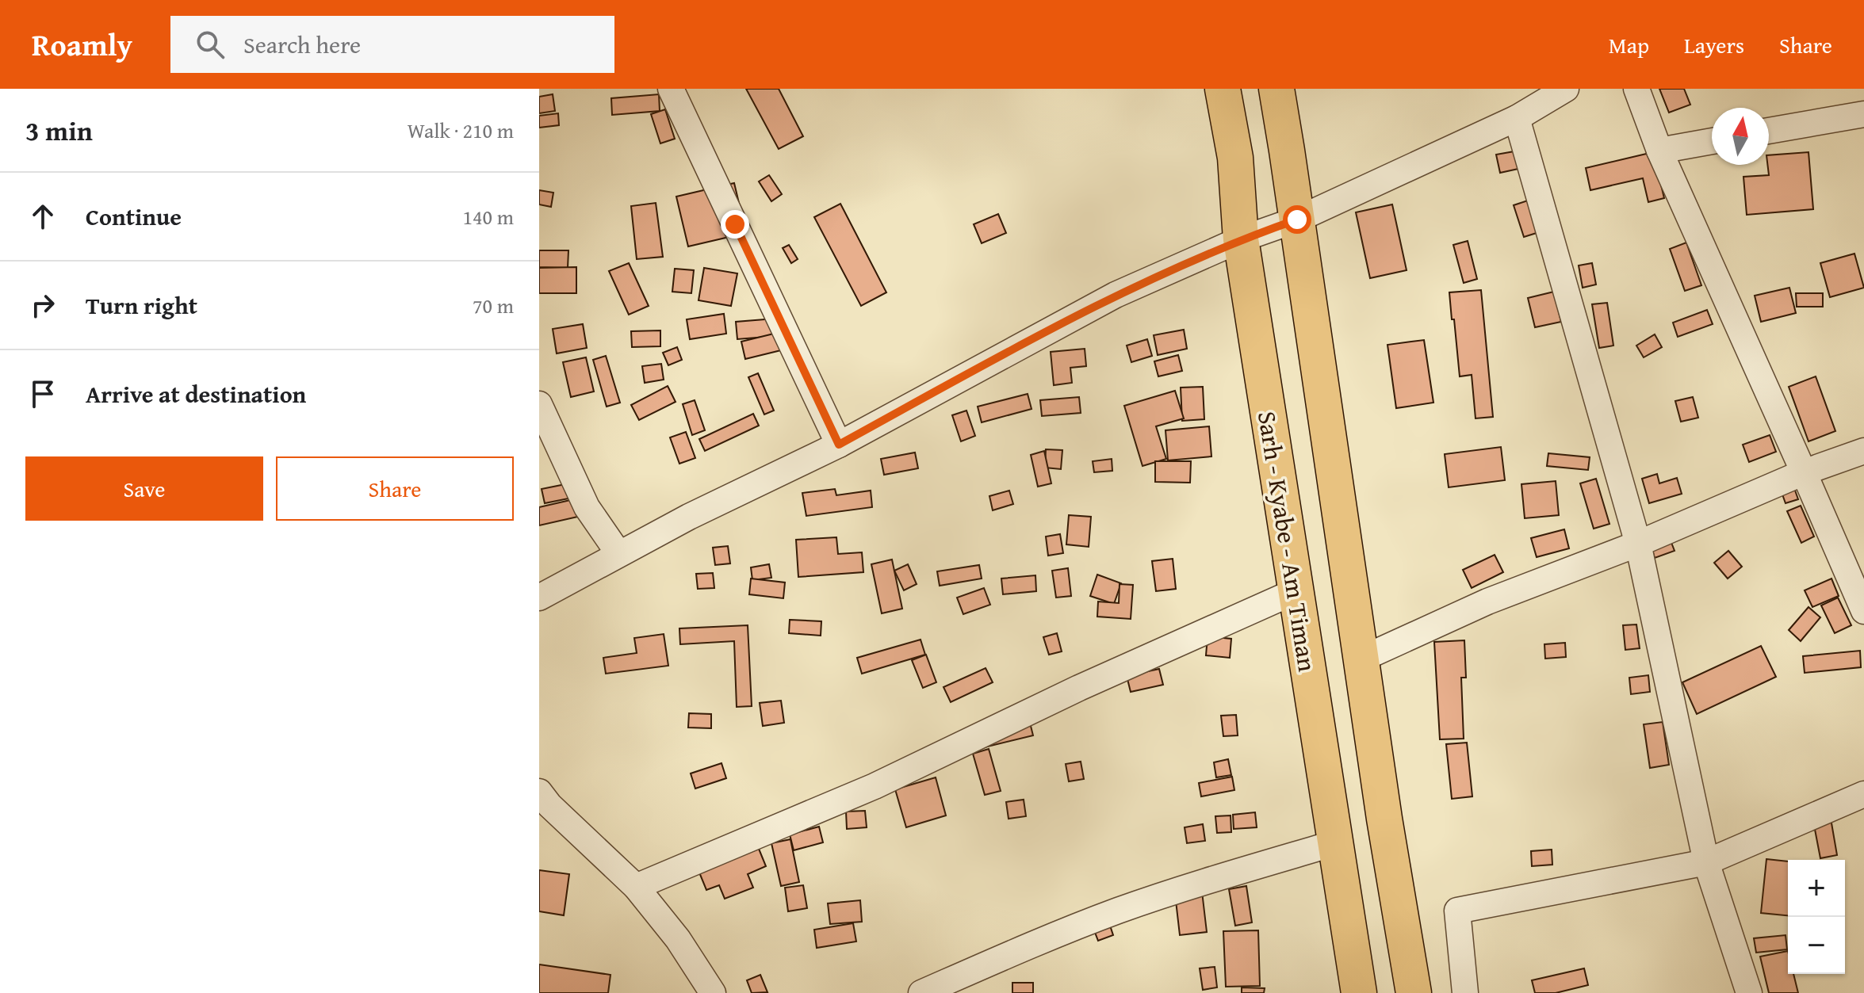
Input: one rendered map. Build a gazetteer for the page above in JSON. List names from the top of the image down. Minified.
{"streets":{"highway":["Sarh - Kyabe - Am Timan"]},"north":"top","page":{"header":"Roamly","search":"Search here","nav":["Map","Layers","Share"],"heading":["3 min","Walk · 210 m"],"list":[["Continue","140 m"],["Turn right","70 m"],"Arrive at destination"],"buttons":["Save","Share"],"map_buttons":["+","−"]}}
